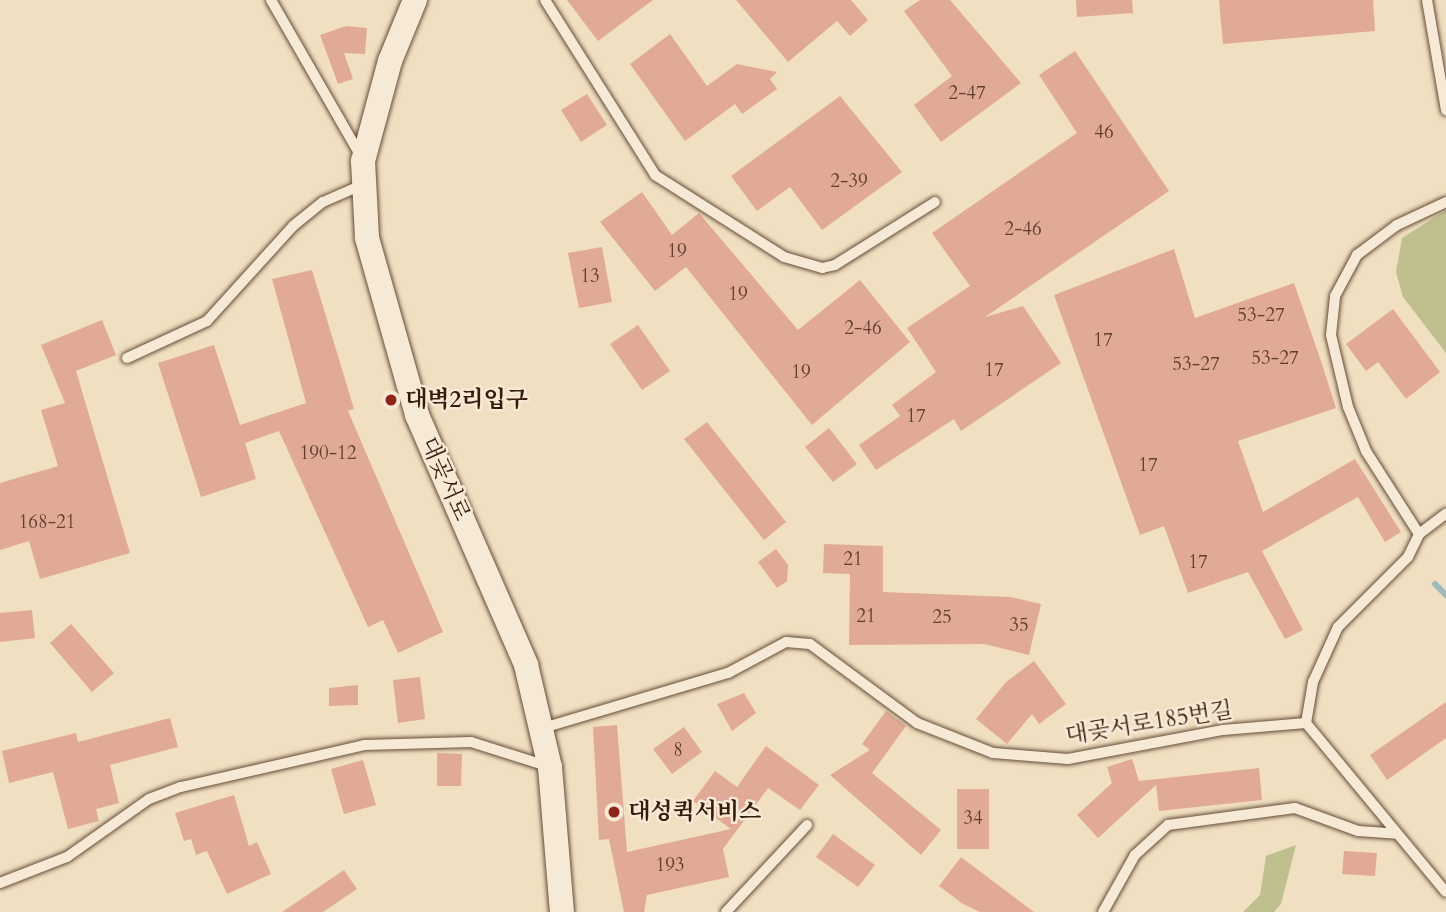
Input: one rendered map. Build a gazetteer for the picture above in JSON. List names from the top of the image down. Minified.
{"streets":{"street":["대곶서로"],"lane":["대곶서로185번길"]},"crossings":[["대곶서로","대곶서로185번길"]],"places":["대벽2리입구","대성퀵서비스"],"house_numbers":["2-47","46","2-39","2-46","19","13","19","53-27","2-46","17","53-27","53-27","17","19","17","190-12","17","168-21","21","17","21","25","35","8","34","193"]}
